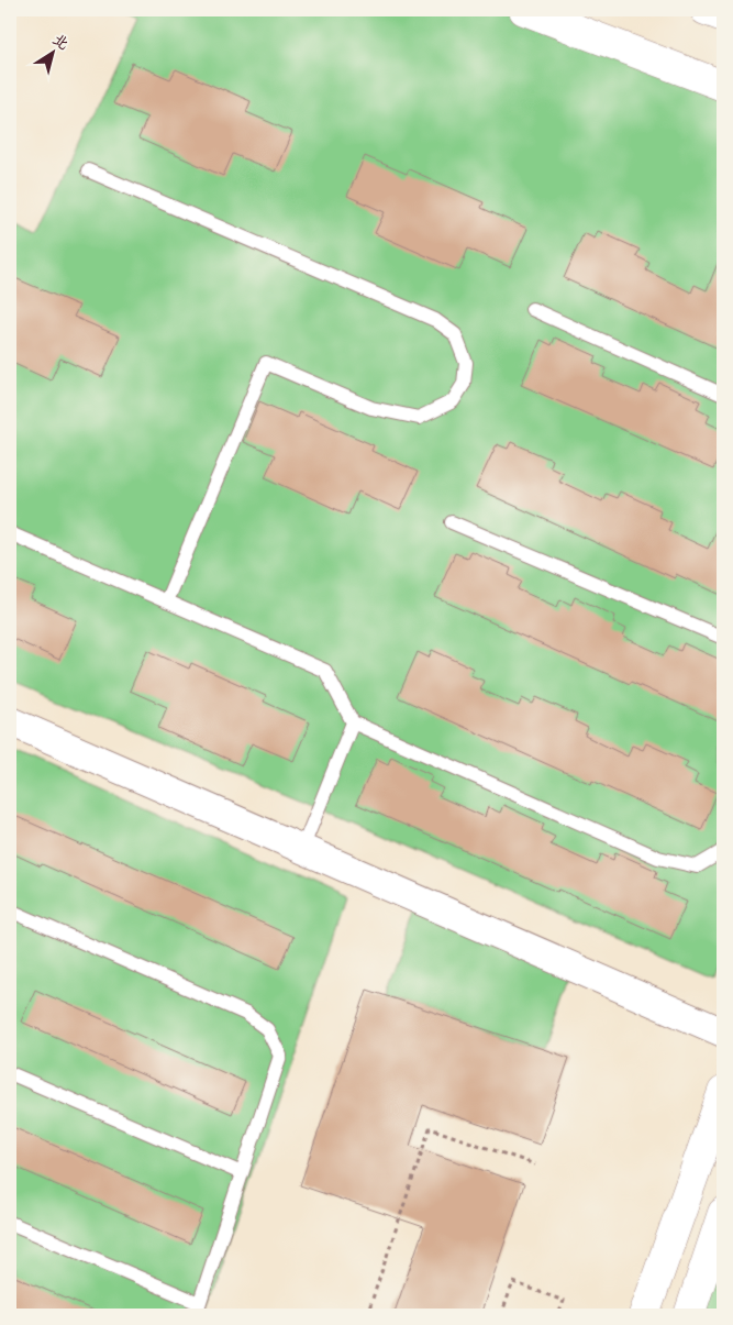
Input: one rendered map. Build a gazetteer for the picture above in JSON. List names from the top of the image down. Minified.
{"north":"top right"}
